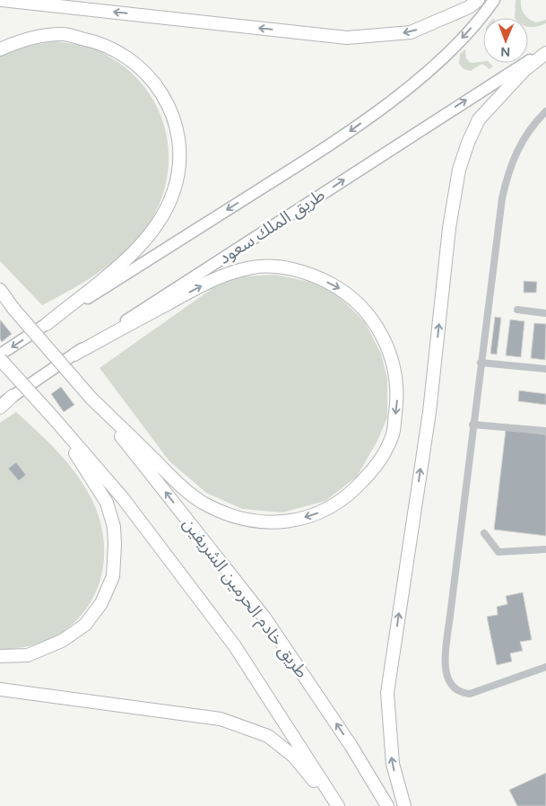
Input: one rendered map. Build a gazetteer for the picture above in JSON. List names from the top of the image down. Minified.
{"streets":{"highway":["طريق خادم الحرمين الشريفين"],"main road":["طريق الملك سعود"]},"north":"bottom"}
